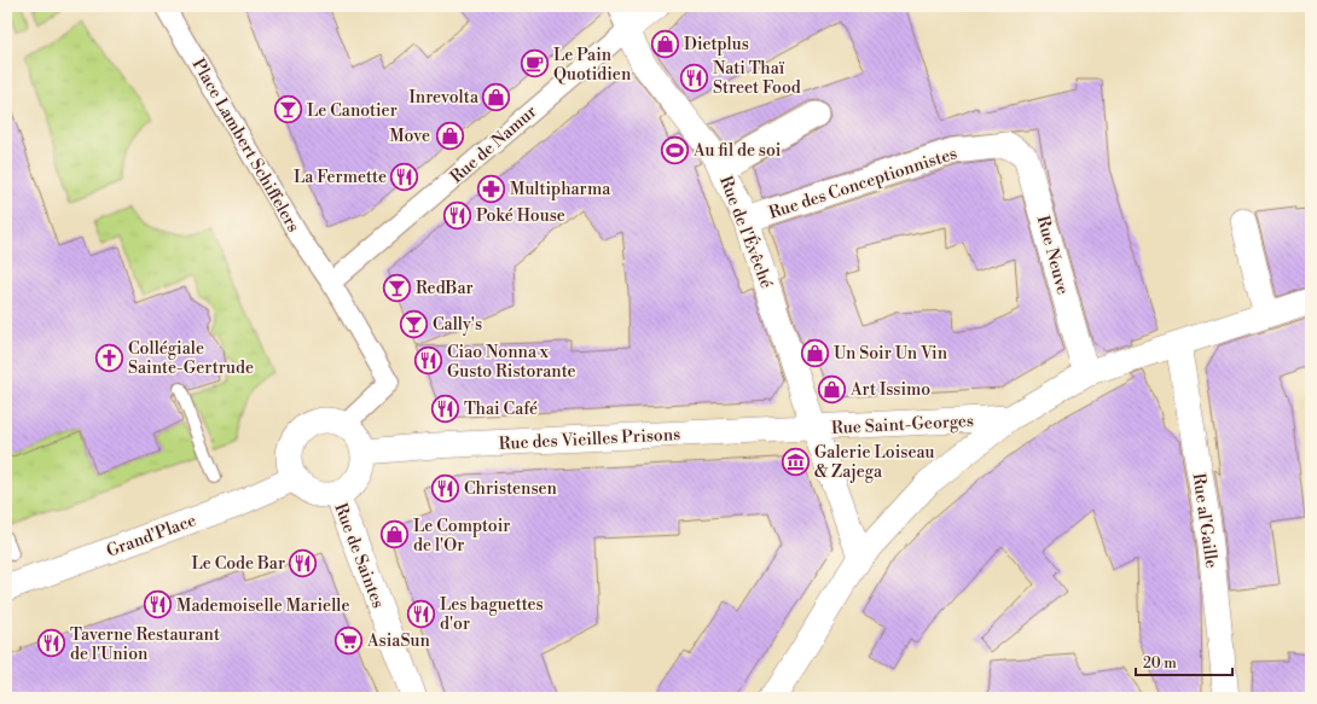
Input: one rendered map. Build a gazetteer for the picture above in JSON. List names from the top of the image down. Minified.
{"streets":{"street":["Rue de Namur","Place Lambert Schiffelers","Rue des Conceptionnistes","Rue de l'Évêché","Rue Neuve","Rue Saint-Georges","Rue des Vieilles Prisons","Rue al'Gaille","Grand'Place","Rue de Saintes"]},"crossings":[["Rue de Namur","Place Lambert Schiffelers"],["Rue de Namur","Rue de l'Évêché"],["Rue des Conceptionnistes","Rue de l'Évêché"],["Rue des Conceptionnistes","Rue Neuve"],["Rue de l'Évêché","Rue Saint-Georges"],["Rue de l'Évêché","Rue des Vieilles Prisons"],["Rue Neuve","Rue Saint-Georges"],["Rue Saint-Georges","Rue des Vieilles Prisons"],["Rue Saint-Georges","Rue al'Gaille"],["Rue des Vieilles Prisons","Grand'Place"],["Rue des Vieilles Prisons","Rue de Saintes"],["Grand'Place","Rue de Saintes"]],"places":{"shop":["Dietplus","Inrevolta","Move","Un Soir Un Vin","Art Issimo","Le Comptoir de l'Or"],"cafe":["Le Pain Quotidien"],"restaurant":["Nati Thaï Street Food","La Fermette","Poké House","Ciao Nonna x Gusto Ristorante","Thai Café","Christensen","Le Code Bar","Mademoiselle Marielle","Les baguettes d'or","Taverne Restaurant de l'Union"],"bar":["Le Canotier","RedBar","Cally's"],"sports":["Au fil de soi"],"pharmacy":["Multipharma"],"church":["Collégiale Sainte-Gertrude"],"museum":["Galerie Loiseau & Zajega"],"supermarket":["AsiaSun"]},"scale_bar":"20 m"}
